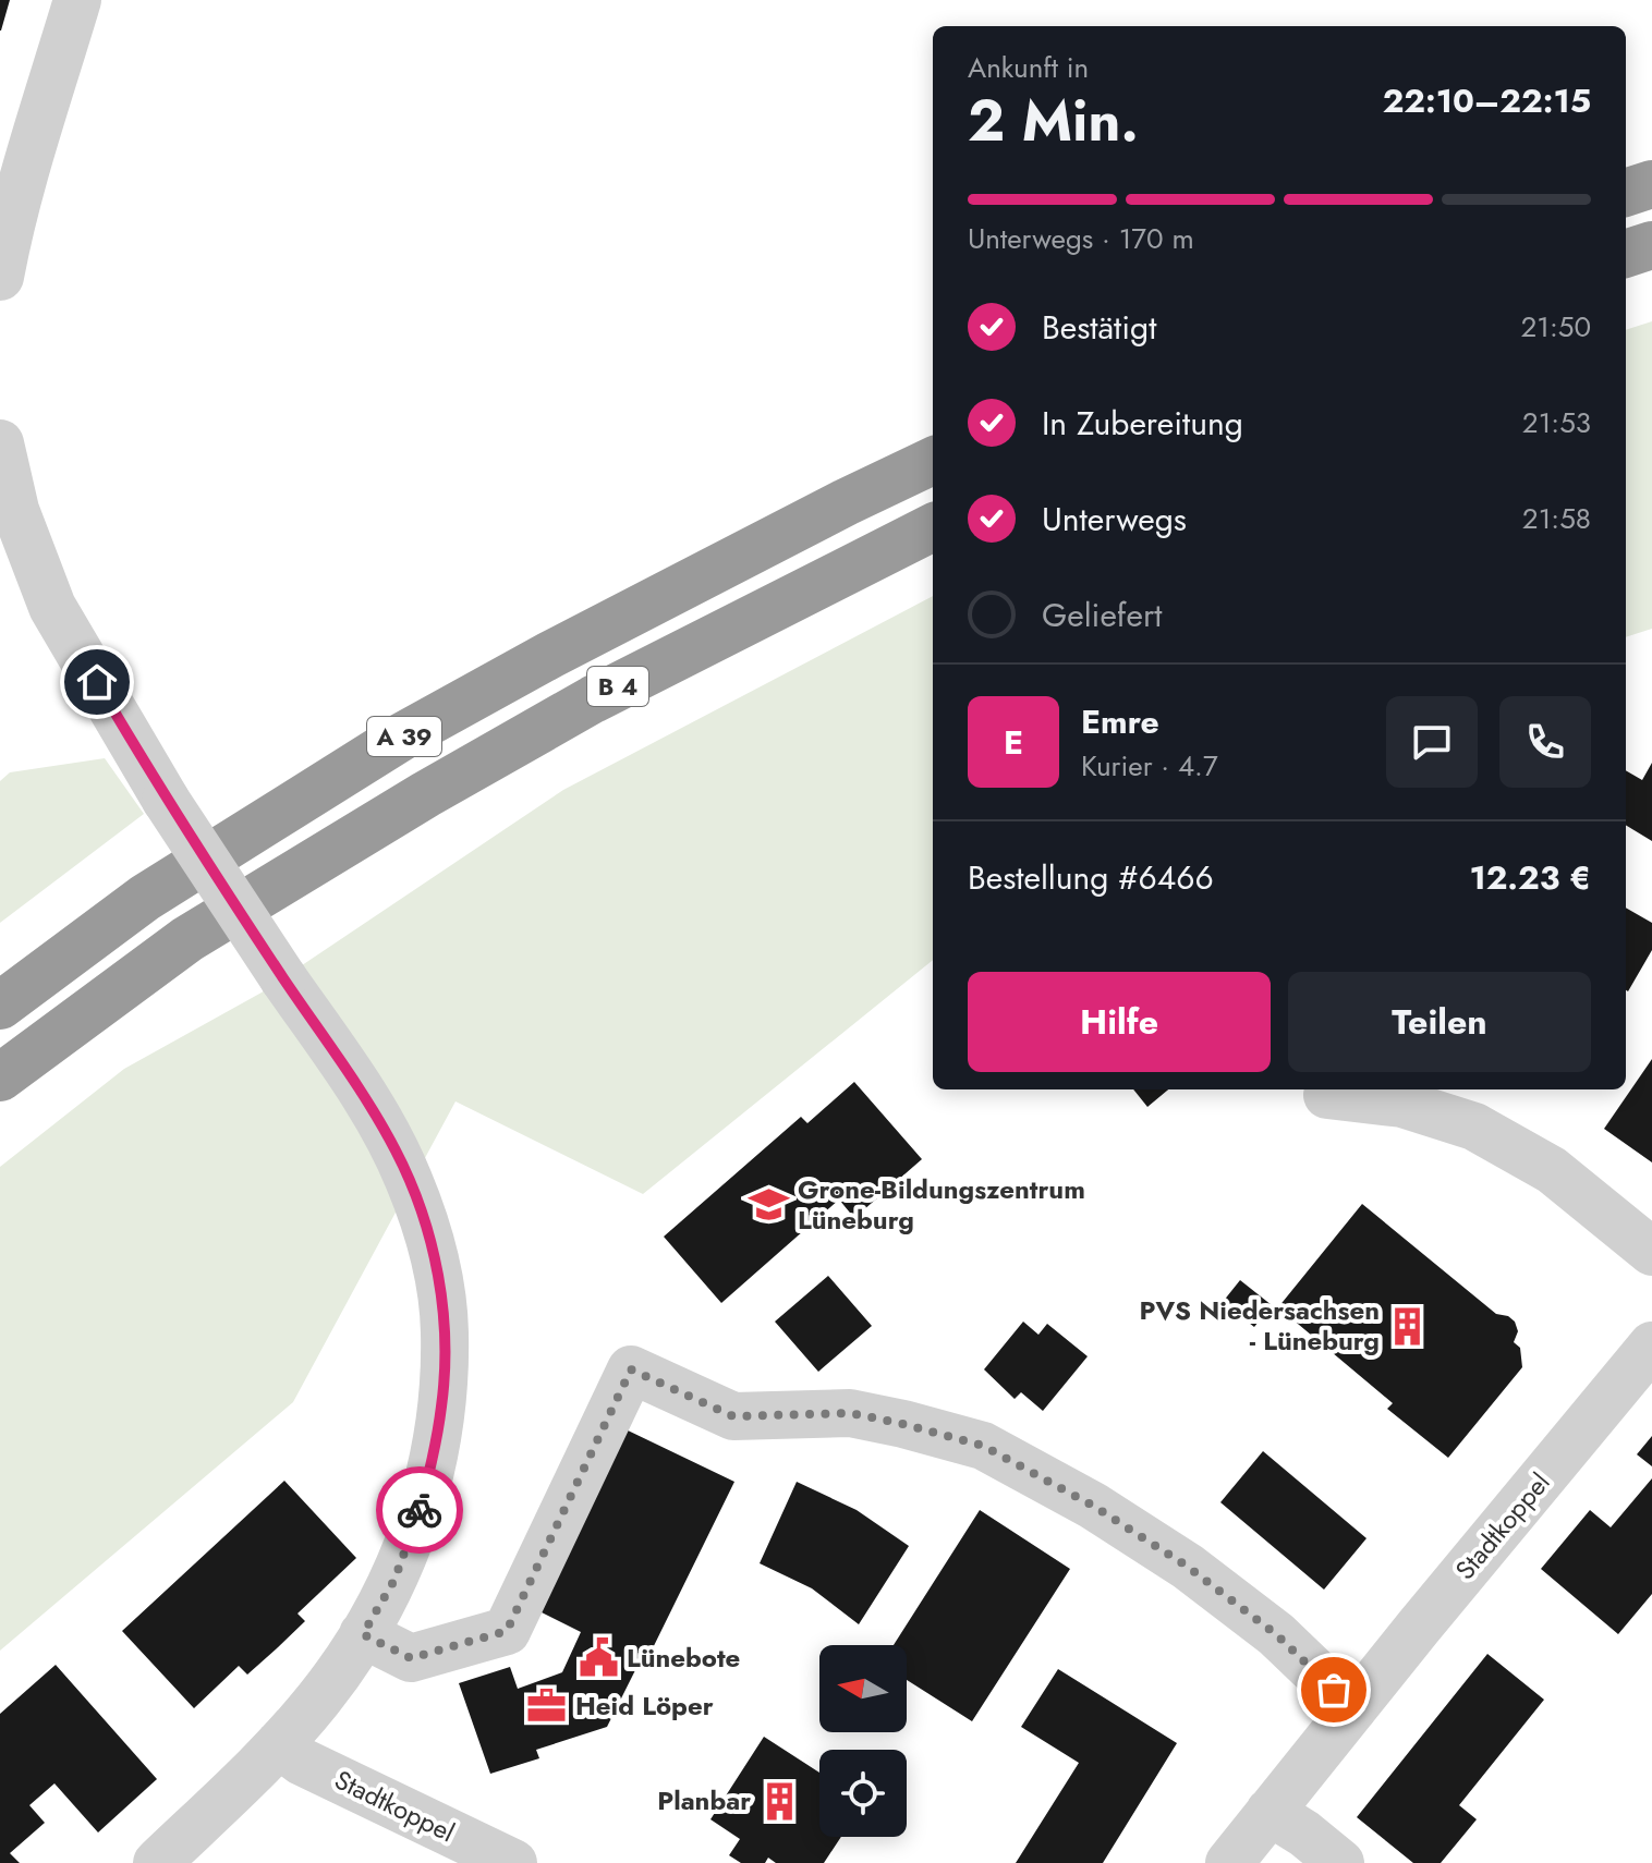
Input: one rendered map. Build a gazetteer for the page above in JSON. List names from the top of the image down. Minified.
{"streets":{"highway":["B 4","A 39"],"street":["Stadtkoppel"]},"crossings":[["B 4","A 39"]],"places":{"school or university":["Grone-Bildungszentrum Lüneburg"],"building":["PVS Niedersachsen - Lüneburg","Planbar"],"public building":["Lünebote"],"office":["Heid Löper"]},"north":"left","page":{"heading":["2 Min.","Ankunft in","22:10–22:15"],"panel":["Emre","Kurier · 4.7","Bestellung #6466","12.23 €"],"bar":"Unterwegs · 170 m","list":[["Bestätigt","21:50"],["In Zubereitung","21:53"],["Unterwegs","21:58"],"Geliefert"],"round":"E","buttons":["Hilfe","Teilen"]}}
